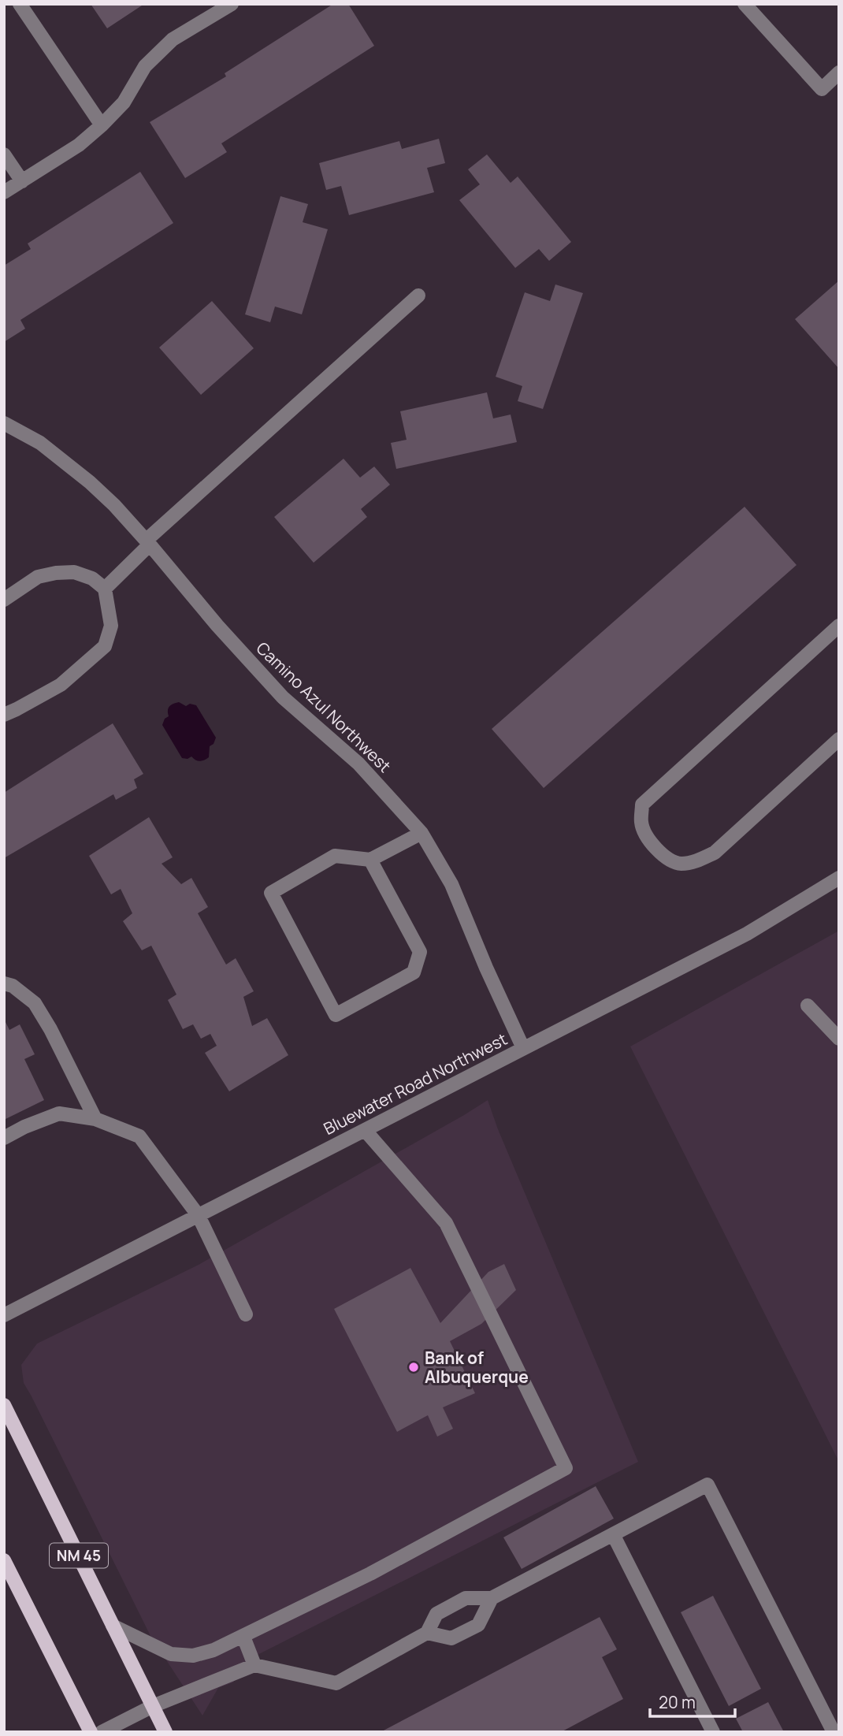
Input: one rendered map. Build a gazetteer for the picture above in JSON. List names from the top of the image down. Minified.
{"streets":{"main road":["NM 45"],"street":["Camino Azul Northwest","Bluewater Road Northwest"]},"crossings":[["Camino Azul Northwest","Bluewater Road Northwest"]],"places":["Bank of Albuquerque"],"scale_bar":"20 m"}
